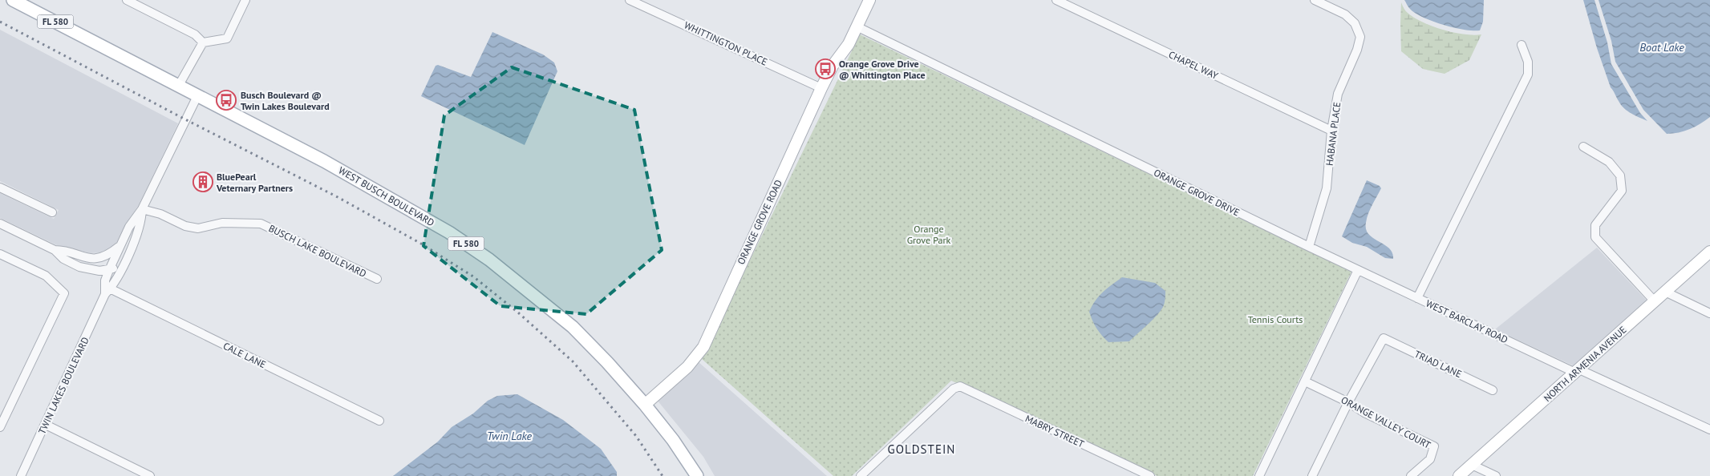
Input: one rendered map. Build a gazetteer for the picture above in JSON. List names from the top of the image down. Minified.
{"streets":{"main road":["FL 580","WEST BUSCH BOULEVARD"],"street":["WHITTINGTON PLACE","CHAPEL WAY","HABANA PLACE","ORANGE GROVE DRIVE","ORANGE GROVE ROAD","BUSCH LAKE BOULEVARD","WEST BARCLAY ROAD","CALE LANE","TRIAD LANE","NORTH ARMENIA AVENUE","TWIN LAKES BOULEVARD","ORANGE VALLEY COURT","MABRY STREET"]},"crossings":[["WHITTINGTON PLACE","ORANGE GROVE ROAD"],["CHAPEL WAY","HABANA PLACE"],["HABANA PLACE","ORANGE GROVE DRIVE"],["ORANGE GROVE DRIVE","ORANGE GROVE ROAD"],["ORANGE GROVE DRIVE","WEST BARCLAY ROAD"],["WEST BUSCH BOULEVARD","ORANGE GROVE ROAD"],["WEST BUSCH BOULEVARD","TWIN LAKES BOULEVARD"],["BUSCH LAKE BOULEVARD","TWIN LAKES BOULEVARD"],["WEST BARCLAY ROAD","NORTH ARMENIA AVENUE"],["CALE LANE","TWIN LAKES BOULEVARD"],["TRIAD LANE","ORANGE VALLEY COURT"]],"districts":["GOLDSTEIN"],"water":["Boat Lake","Twin Lake"],"parks":["Orange Grove Park","Tennis Courts"],"places":{"bus stop":["Orange Grove Drive @ Whittington Place","Busch Boulevard @ Twin Lakes Boulevard"],"building":["BluePearl Veternary Partners"]}}
